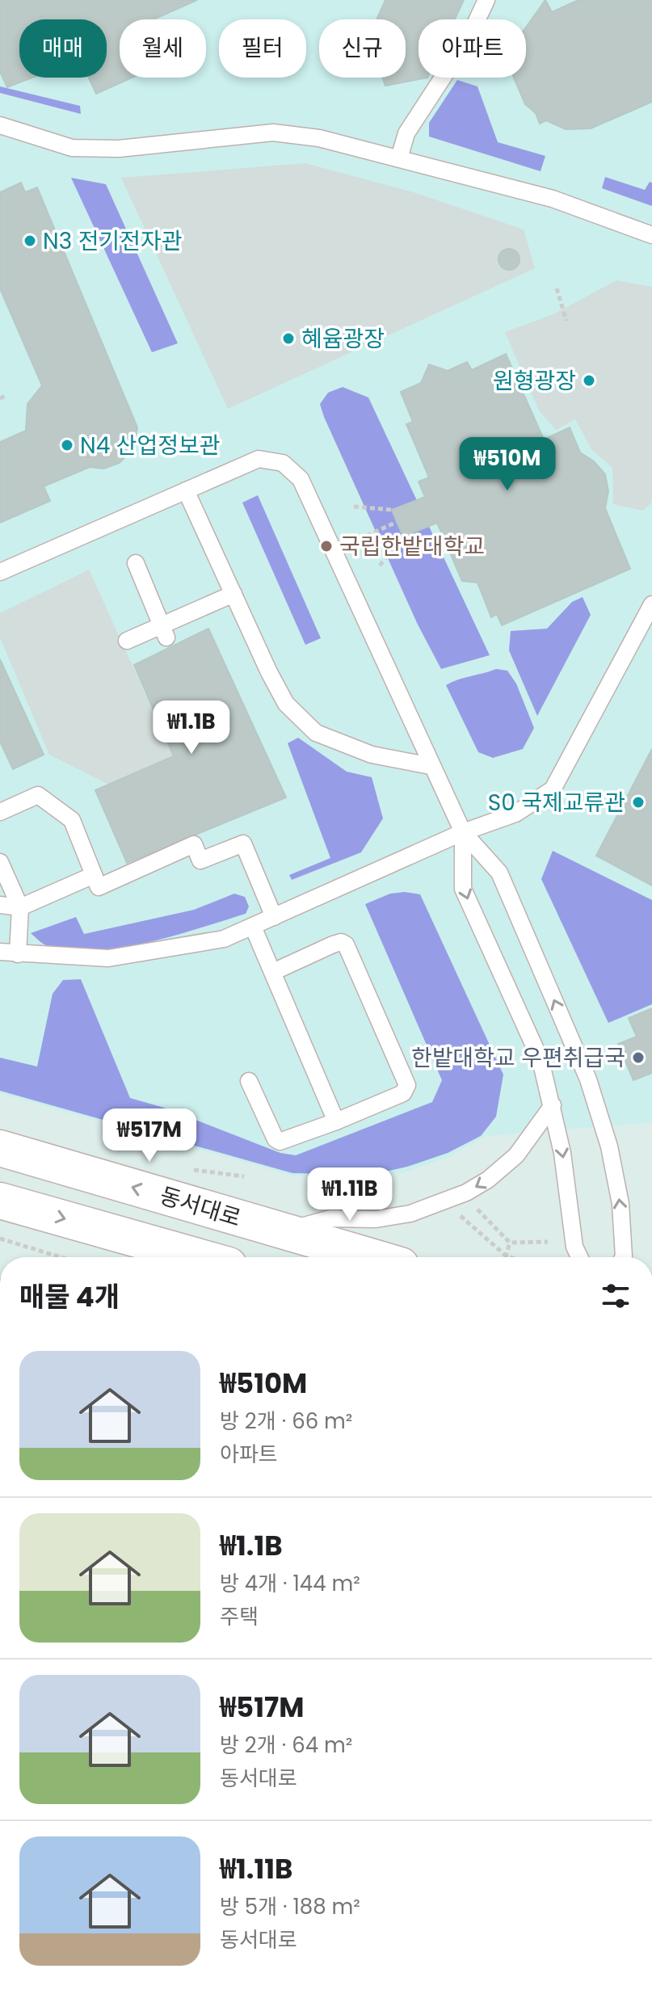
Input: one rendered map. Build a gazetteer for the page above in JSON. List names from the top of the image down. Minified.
{"streets":{"street":["동서대로"]},"places":["N3 전기전자관","혜윰광장","원형광장","N4 산업정보관","국립한밭대학교","S0 국제교류관","한밭대학교 우편취급국"],"page":{"chip":["매매","월세","필터","신규","아파트"],"price":["₩510M","₩1.1B","₩517M","₩1.11B"],"heading":"매물 4개","list":[{"name":"₩510M","note":"방 2개 · 66 m² · 아파트"},{"name":"₩1.1B","note":"방 4개 · 144 m² · 주택"},{"name":"₩517M","note":"방 2개 · 64 m² · 동서대로"},{"name":"₩1.11B","note":"방 5개 · 188 m² · 동서대로"}]}}
